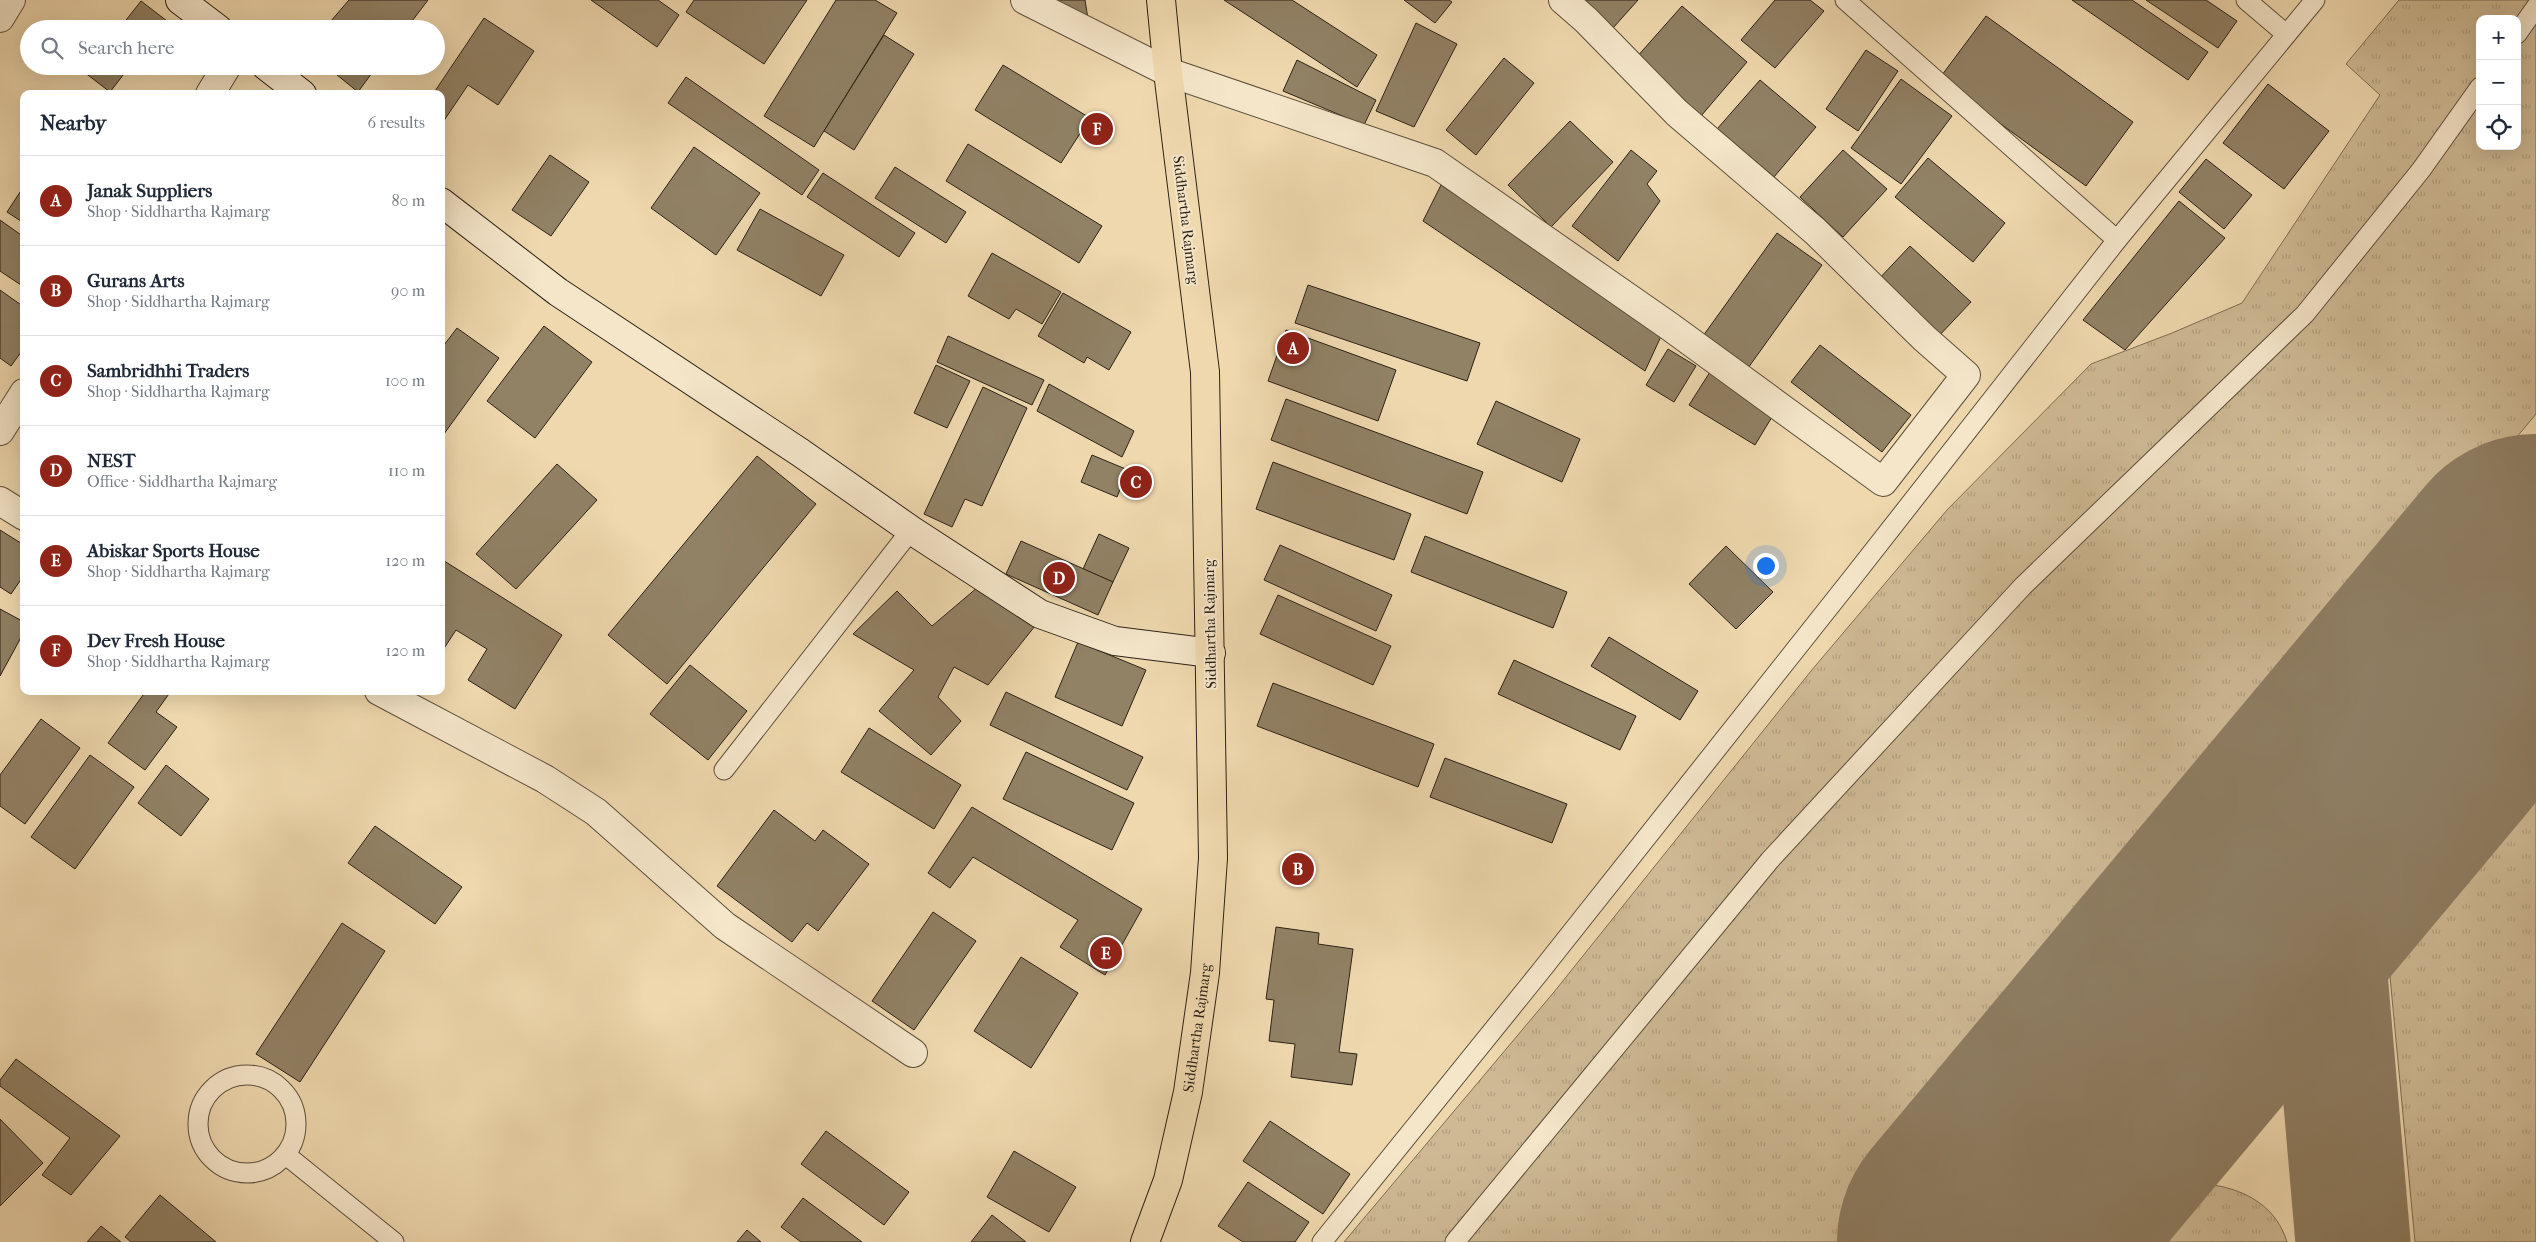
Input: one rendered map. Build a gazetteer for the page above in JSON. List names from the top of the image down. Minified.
{"streets":{"highway":["Siddhartha Rajmarg"]},"page":{"map_buttons":["+","−"],"search":"Search here","heading":["Nearby","6 results"],"pins":["F","A","C","D","B","E"],"list":[{"mark":"A","name":"Janak Suppliers","note":"Shop · Siddhartha Rajmarg","value":"80 m"},{"mark":"B","name":"Gurans Arts","note":"Shop · Siddhartha Rajmarg","value":"90 m"},{"mark":"C","name":"Sambridhhi Traders","note":"Shop · Siddhartha Rajmarg","value":"100 m"},{"mark":"D","name":"NEST","note":"Office · Siddhartha Rajmarg","value":"110 m"},{"mark":"E","name":"Abiskar Sports House","note":"Shop · Siddhartha Rajmarg","value":"120 m"},{"mark":"F","name":"Dev Fresh House","note":"Shop · Siddhartha Rajmarg","value":"120 m"}]}}
